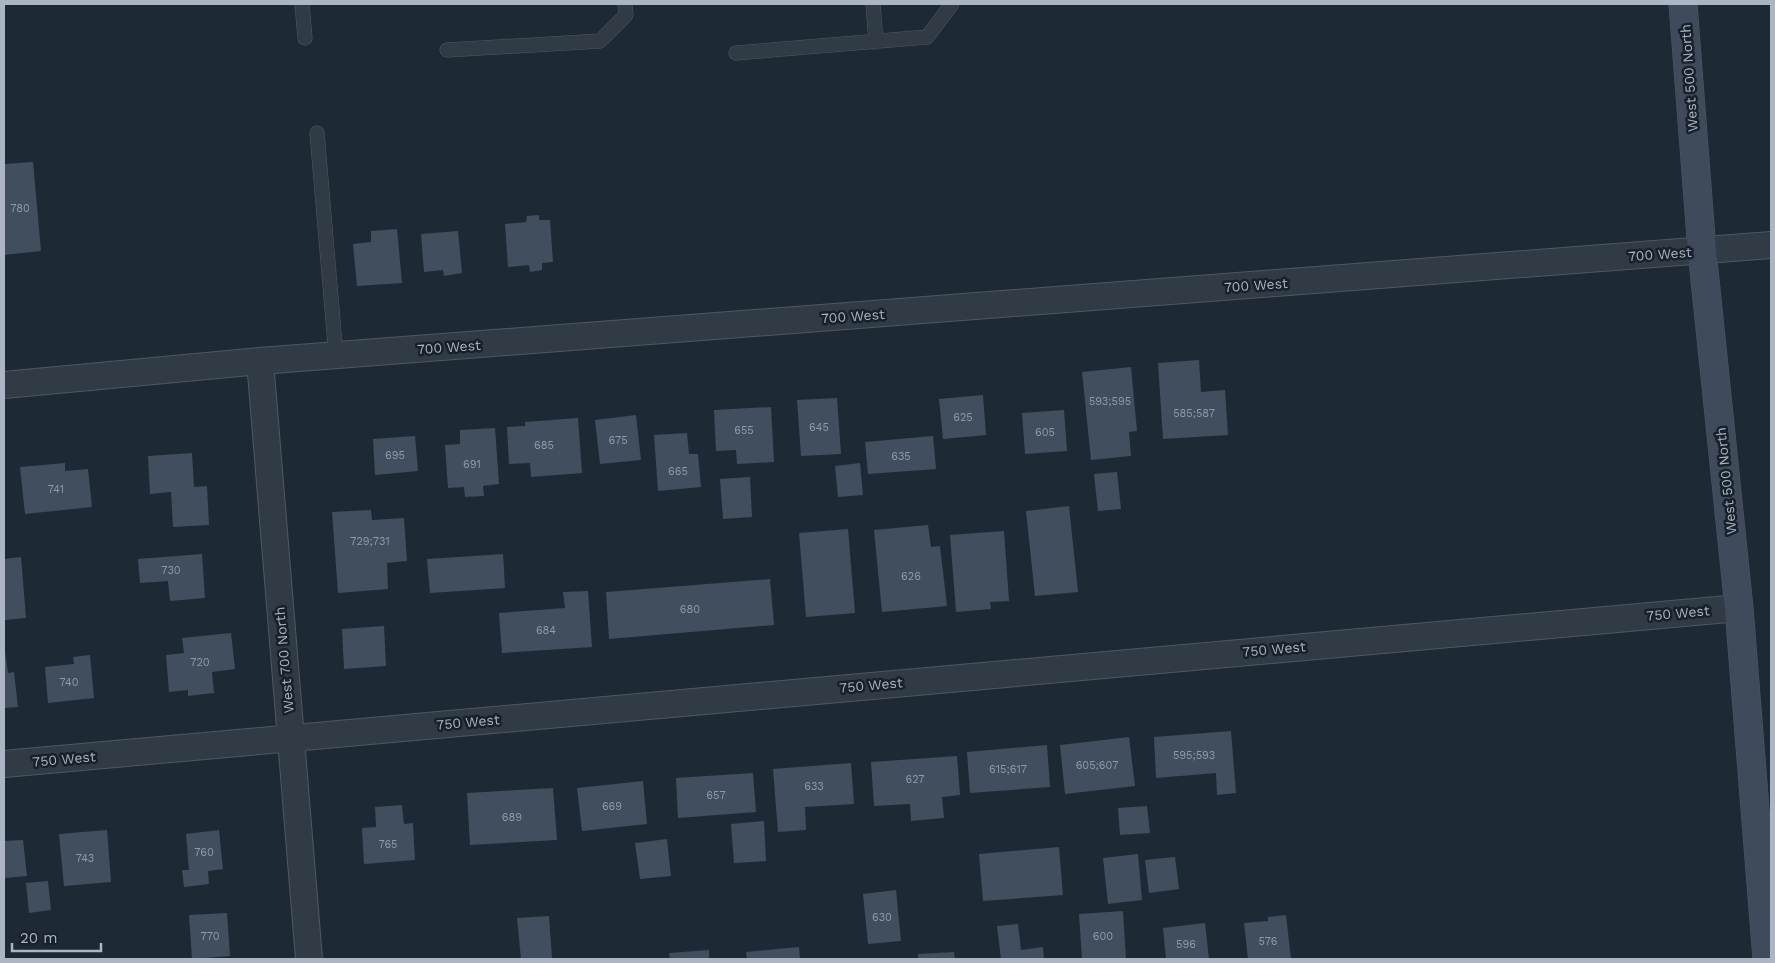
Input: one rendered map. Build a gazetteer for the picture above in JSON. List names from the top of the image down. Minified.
{"streets":{"street":["West 500 North","700 West","750 West","West 700 North"]},"crossings":[["West 500 North","700 West"],["West 500 North","750 West"],["700 West","West 700 North"],["750 West","West 700 North"]],"house_numbers":["780","593;595","585;587","625","645","655","605","675","685","695","635","691","665","741","729;731","730","626","680","684","720","740","595;593","605;607","615;617","627","633","657","669","689","765","760","743","630","770","600","576","596"],"scale_bar":"20 m"}
